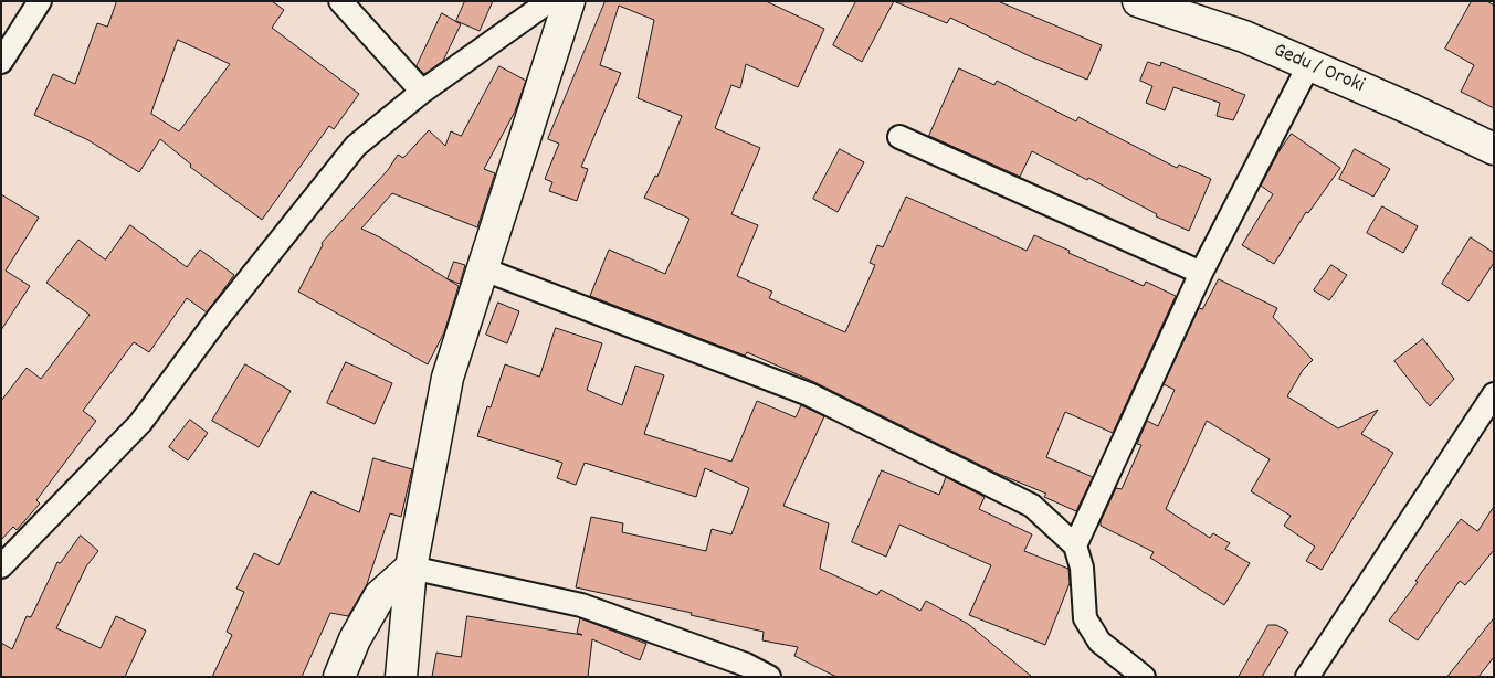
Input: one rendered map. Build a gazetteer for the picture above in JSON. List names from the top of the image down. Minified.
{"streets":{"street":["Gedu / Oroki"]}}
